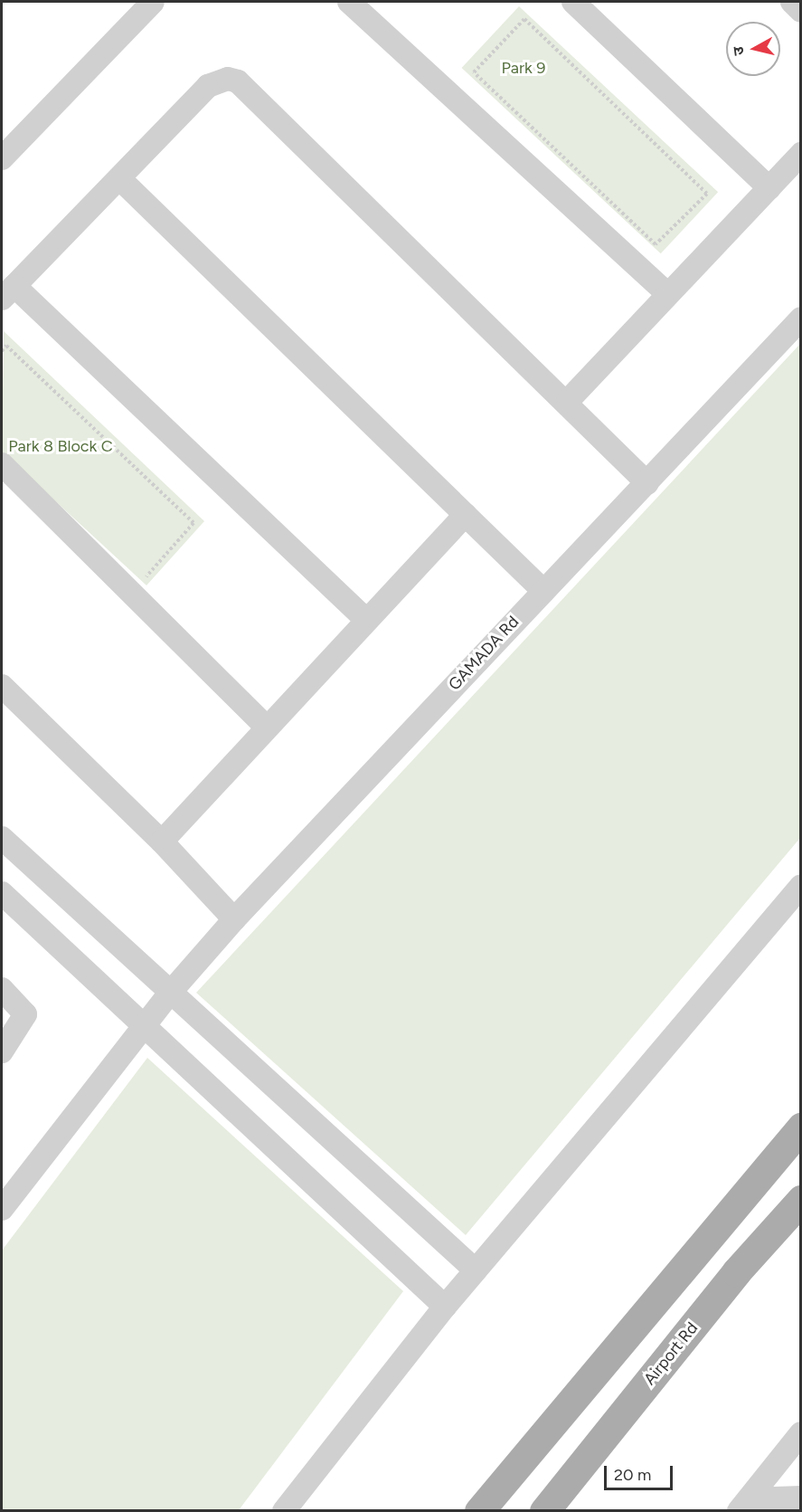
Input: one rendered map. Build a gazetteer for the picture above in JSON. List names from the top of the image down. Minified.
{"streets":{"main road":["Airport Rd"],"street":["GAMADA Rd"]},"parks":["Park 9","Park 8 Block C"],"scale_bar":"20 m","north":"left"}
